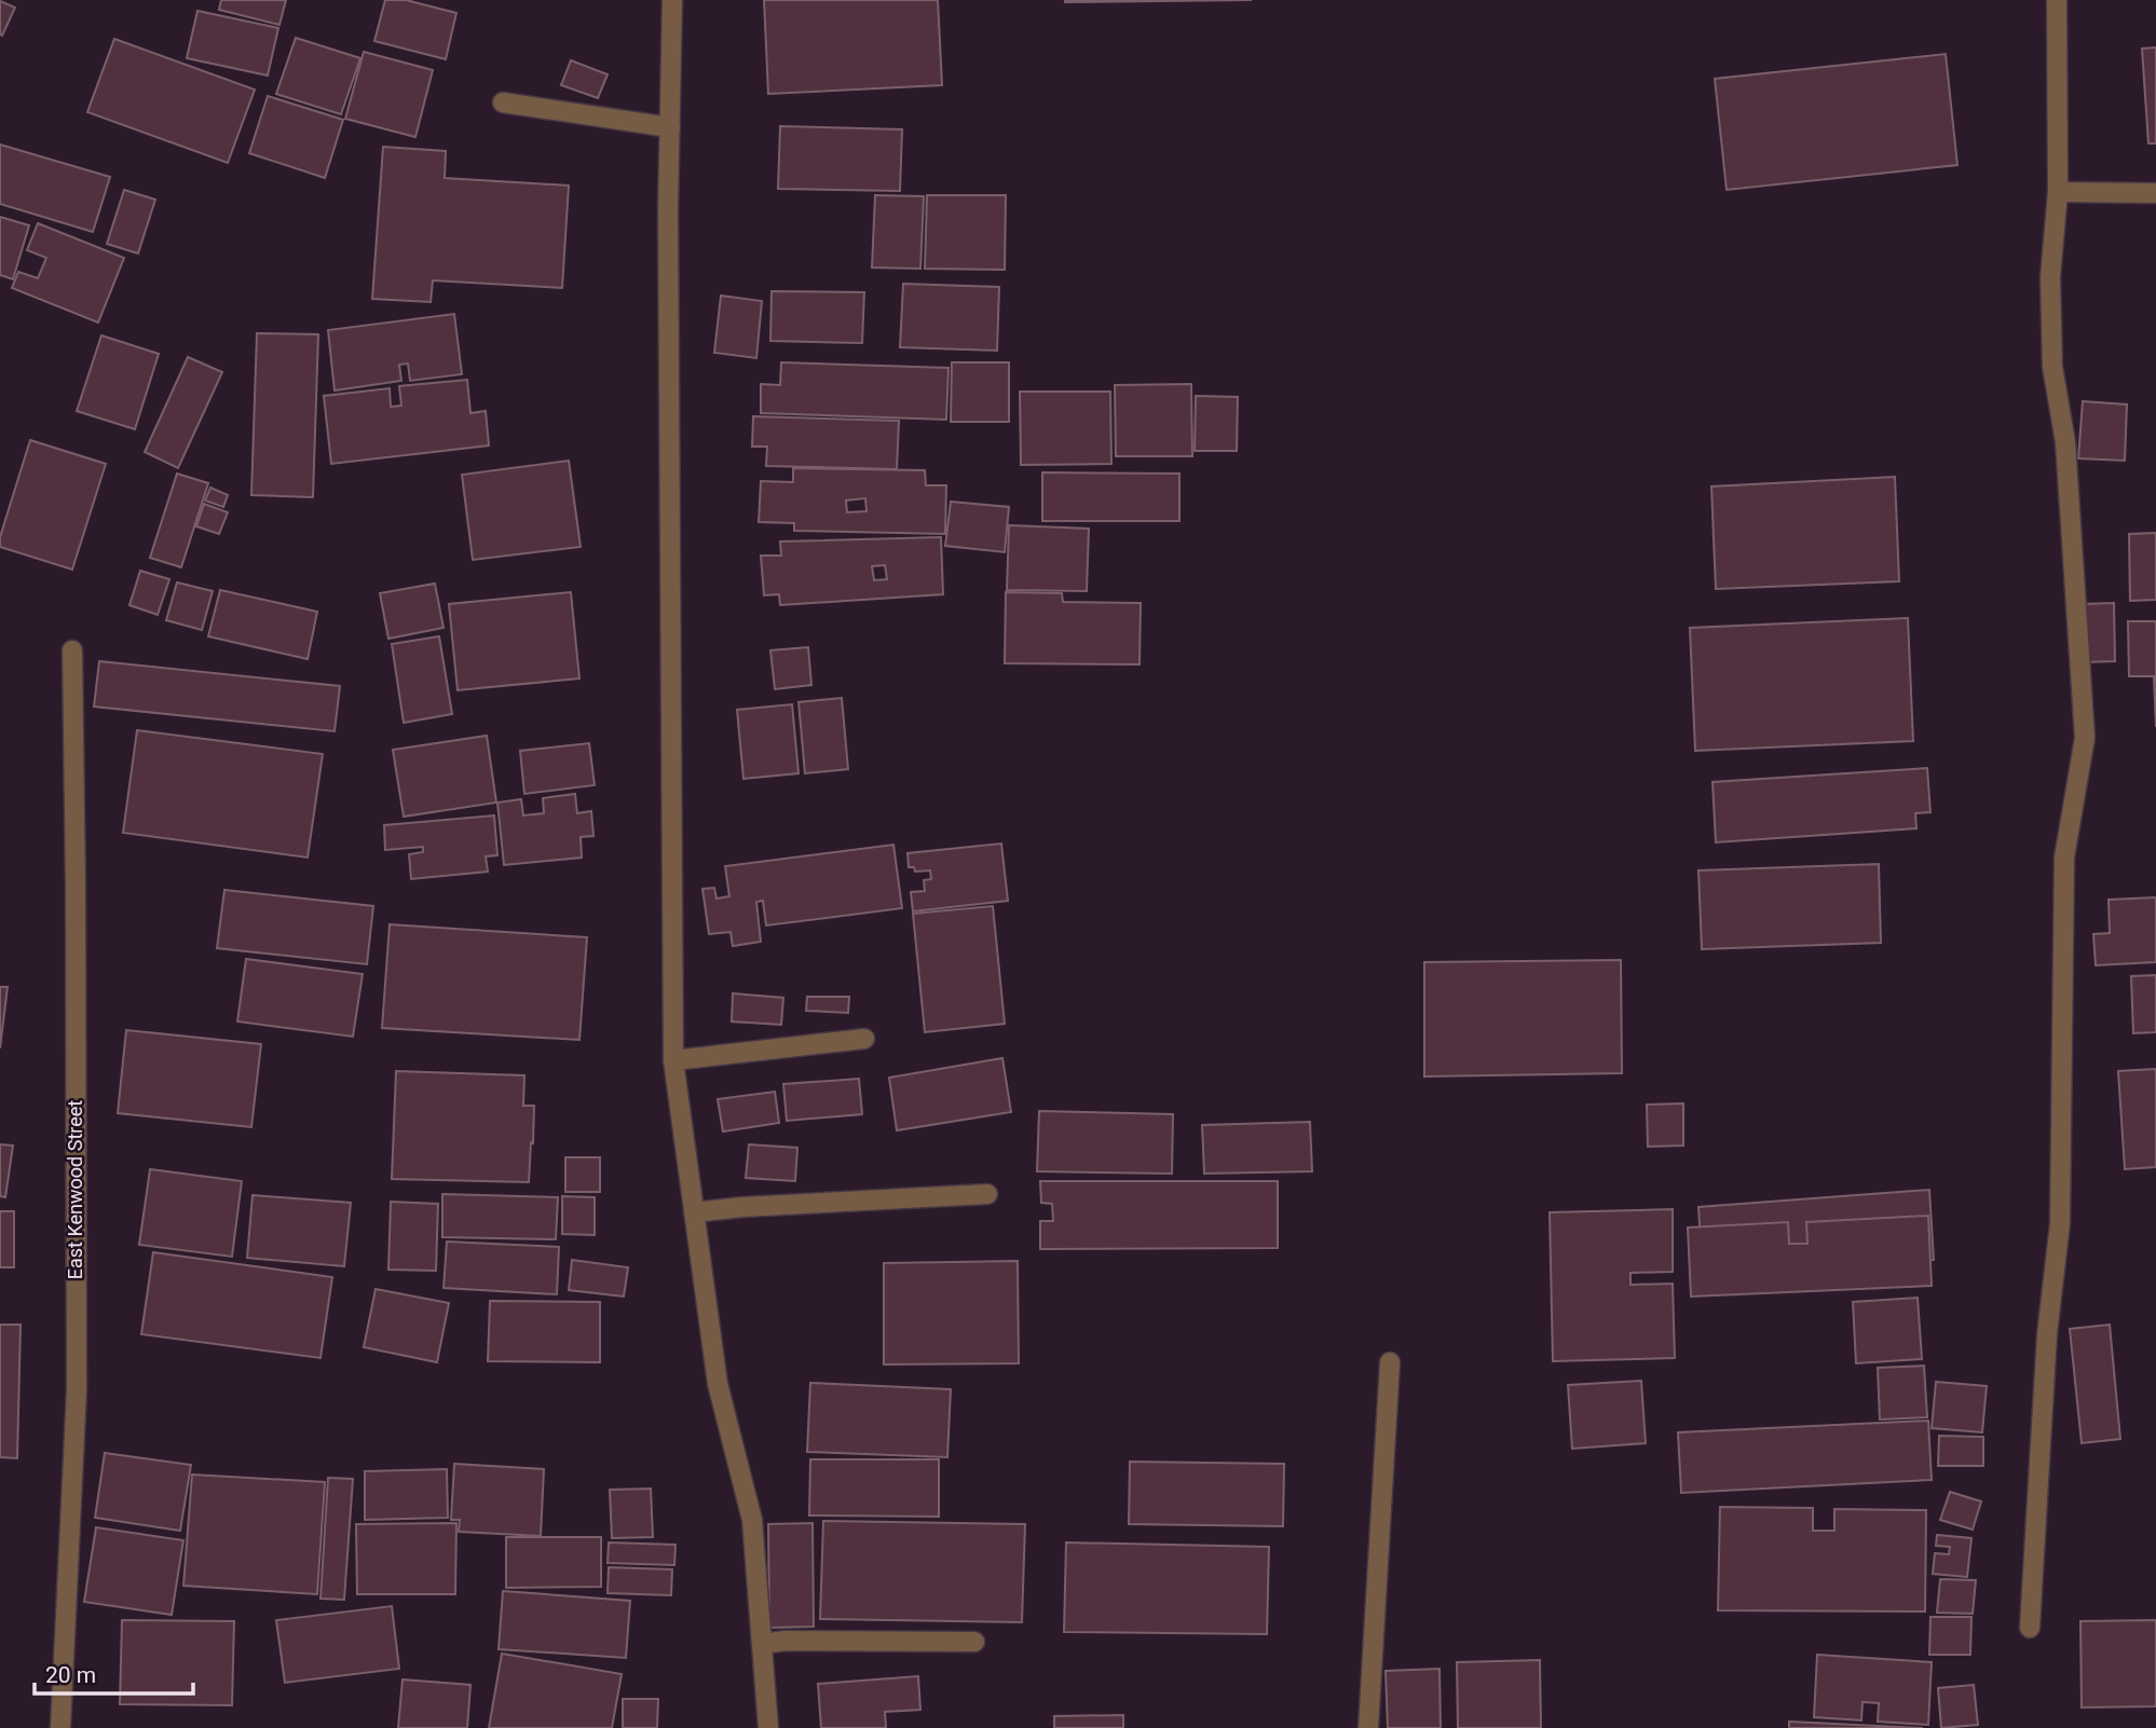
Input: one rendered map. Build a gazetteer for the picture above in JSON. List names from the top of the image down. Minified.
{"streets":{"street":["East Kenwood Street"]},"scale_bar":"20 m"}
